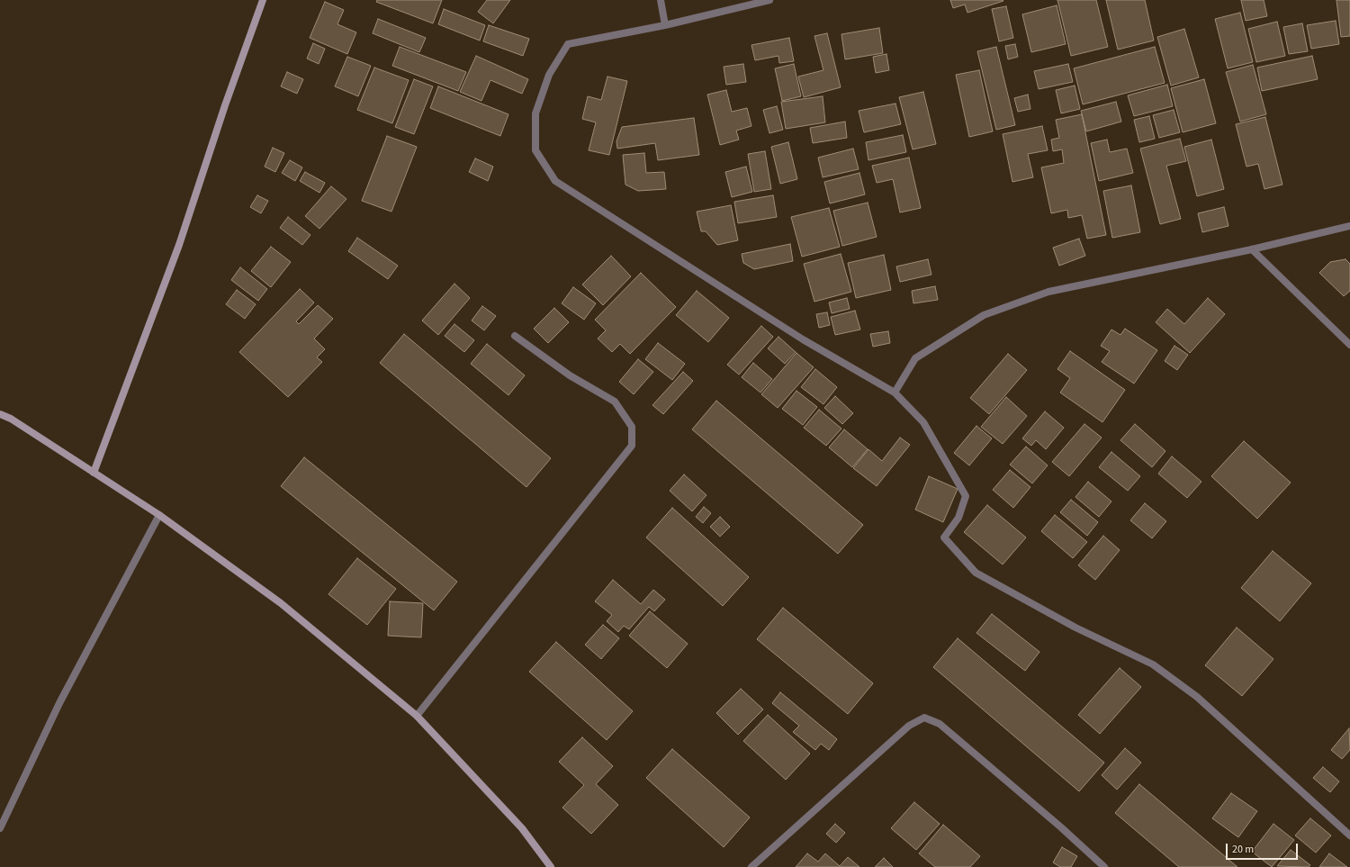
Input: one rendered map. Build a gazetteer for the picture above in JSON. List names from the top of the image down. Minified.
{"scale_bar":"20 m"}
